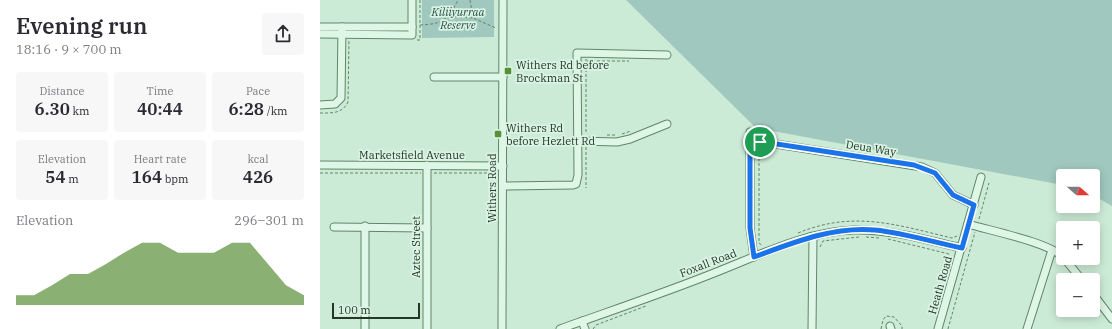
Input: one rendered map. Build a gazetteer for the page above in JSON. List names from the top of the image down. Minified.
{"streets":{"street":["Deua Way","Marketsfield Avenue","Withers Road","Aztec Street","Foxall Road","Heath Road"]},"crossings":[["Deua Way","Heath Road"],["Marketsfield Avenue","Withers Road"],["Marketsfield Avenue","Aztec Street"],["Foxall Road","Heath Road"]],"parks":["Kiliiyurraa Reserve"],"places":{"transit":["Withers Rd before Brockman St","Withers Rd before Hezlett Rd"]},"scale_bar":"100 m","north":"right","page":{"heading":["Evening run","18:16 · 9 × 700 m"],"stats":[["Distance","6.30 km"],["Time","40:44"],["Pace","6:28 /km"],["Elevation","54 m"],["Heart rate","164 bpm"],["kcal","426"]],"map_buttons":["+","−"],"chart":["Elevation","296–301 m"],"scale":"100 m"}}
